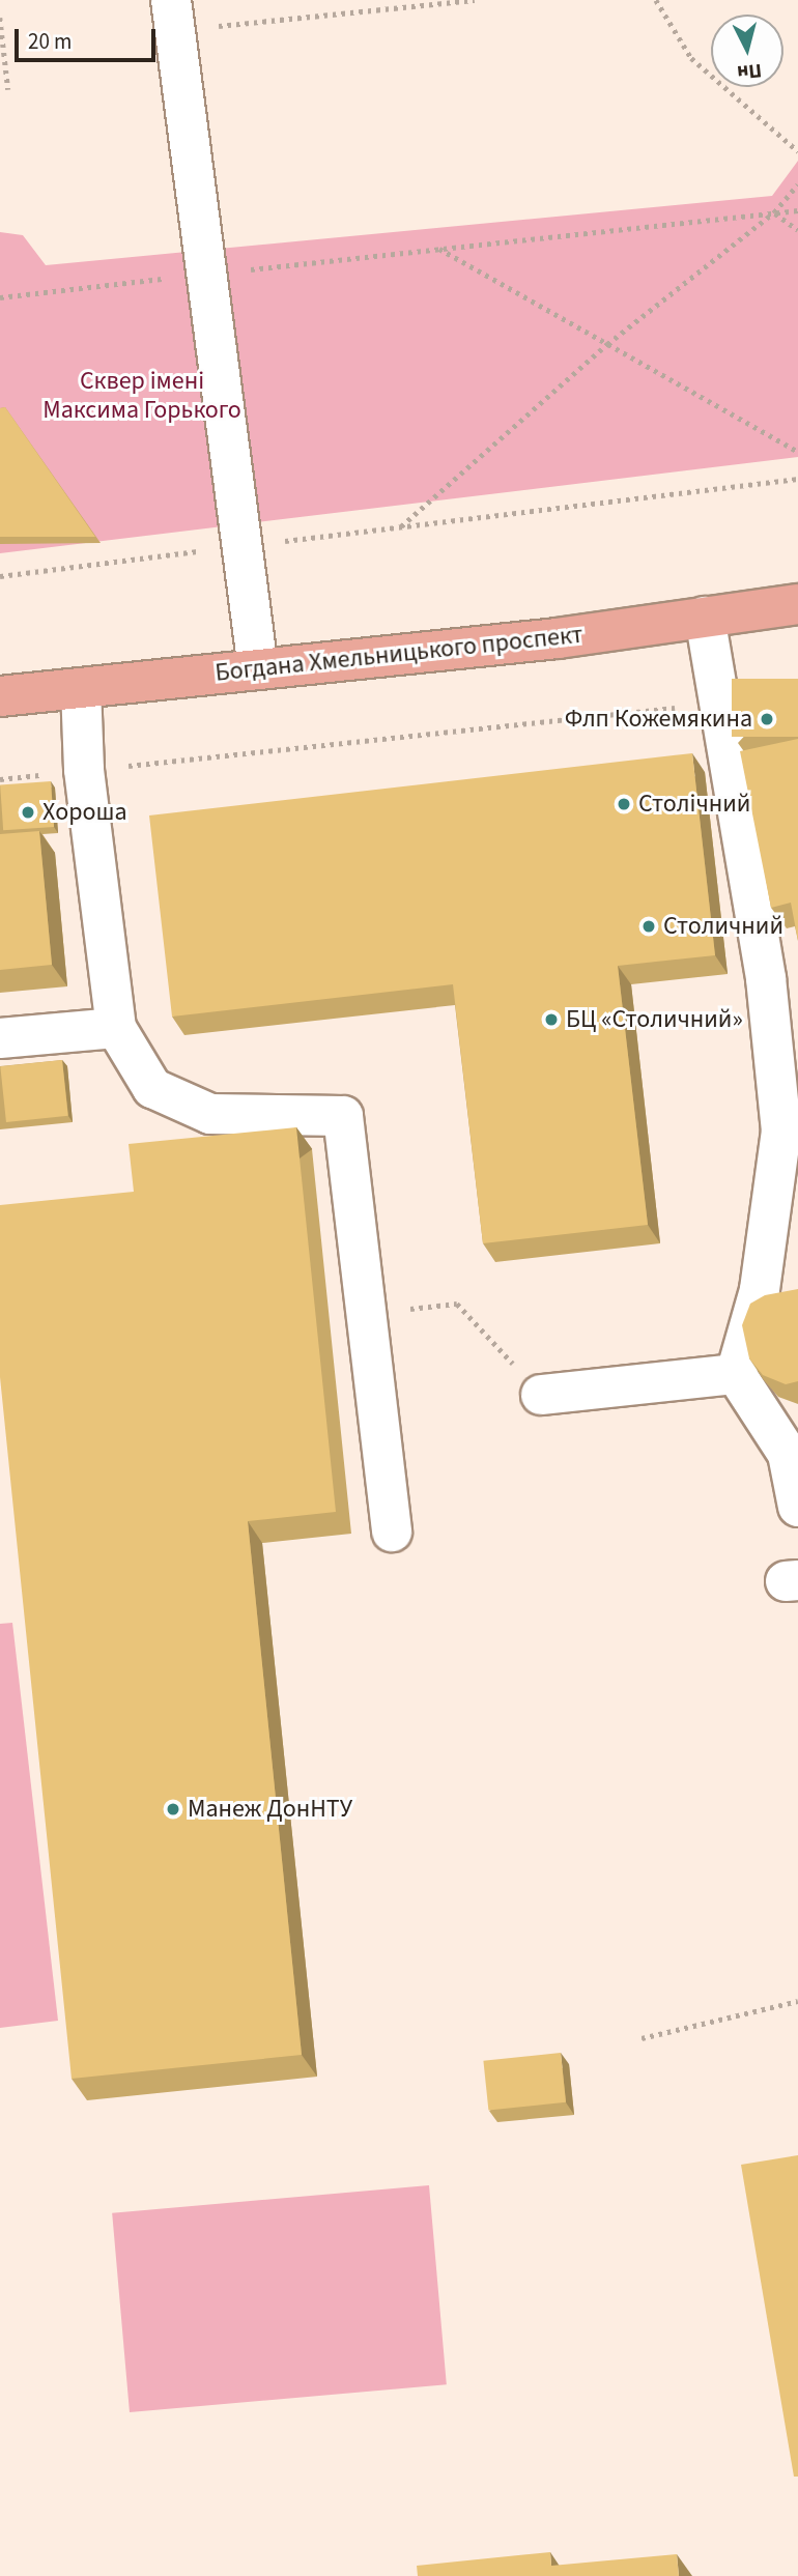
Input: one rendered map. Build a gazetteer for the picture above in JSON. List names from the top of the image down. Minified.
{"streets":{"main road":["Богдана Хмельницького проспект"]},"parks":["Сквер імені Максима Горького"],"places":["Флп Кожемякина","Столічний","Хороша","Столичний","БЦ «Столичний»","Манеж ДонНТУ"],"scale_bar":"20 m","north":"bottom"}
